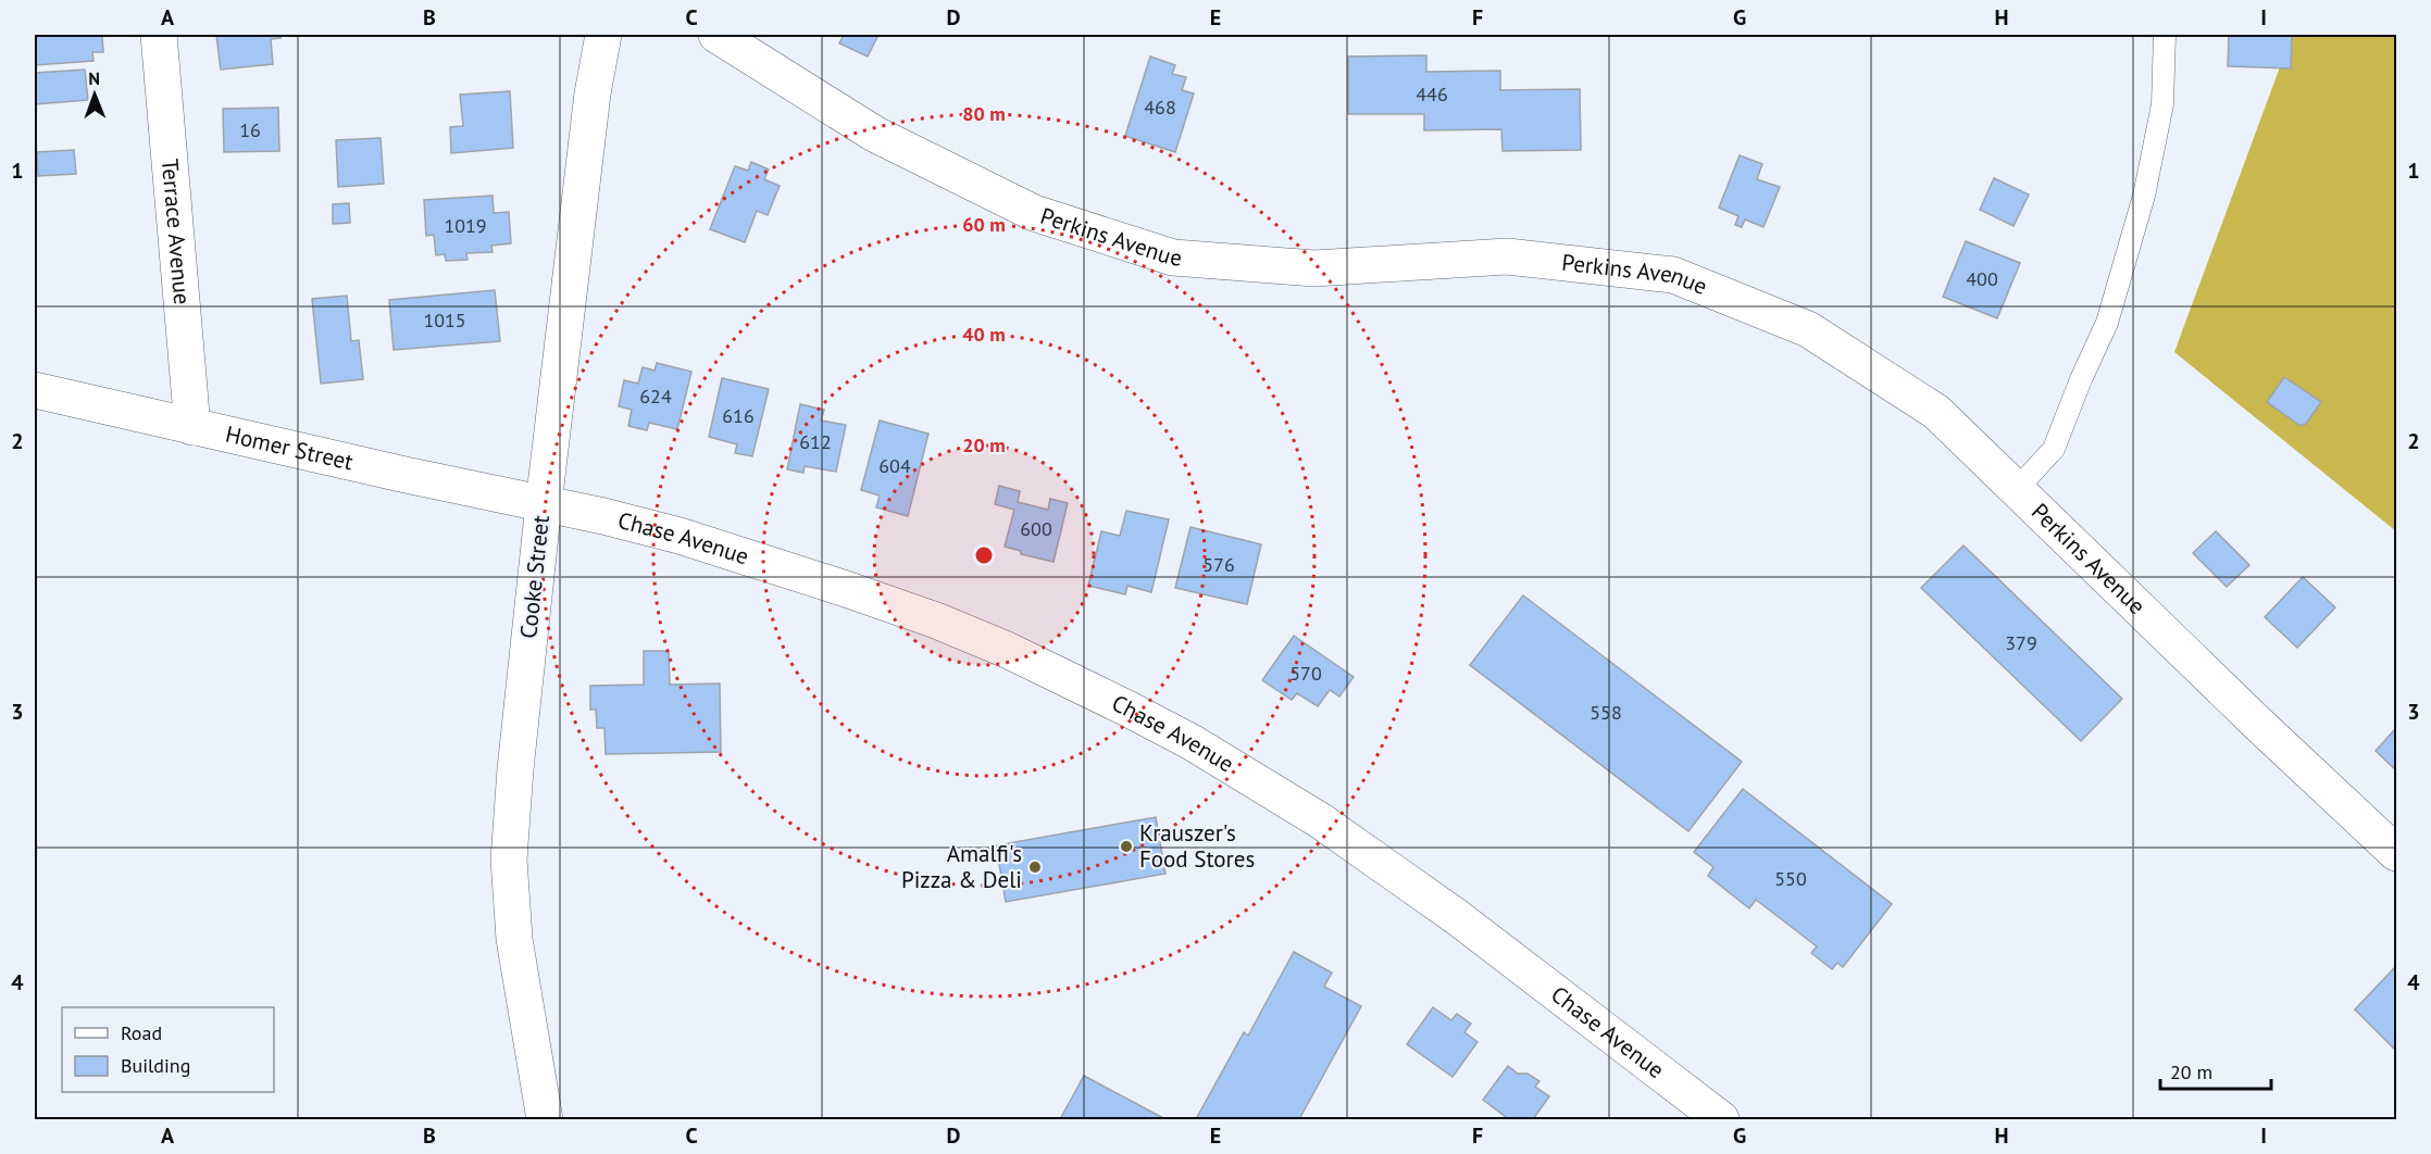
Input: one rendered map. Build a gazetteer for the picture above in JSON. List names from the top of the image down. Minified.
{"streets":{"street":["Terrace Avenue","Perkins Avenue","Homer Street","Chase Avenue","Cooke Street"]},"crossings":[["Terrace Avenue","Homer Street"],["Homer Street","Chase Avenue"],["Homer Street","Cooke Street"],["Chase Avenue","Cooke Street"]],"places":["Krauszer's Food Stores","Amalfi's Pizza & Deli"],"house_numbers":["446","468","16","1019","400","1015","624","616","612","604","600","576","379","570","558","550"],"legend":["Road","Building"],"scale_bar":"20 m","north":"top","grid":{"columns":["A","B","C","D","E","F","G","H","I"],"rows":["1","2","3","4"]},"rings":["80 m","60 m","40 m","20 m"]}
